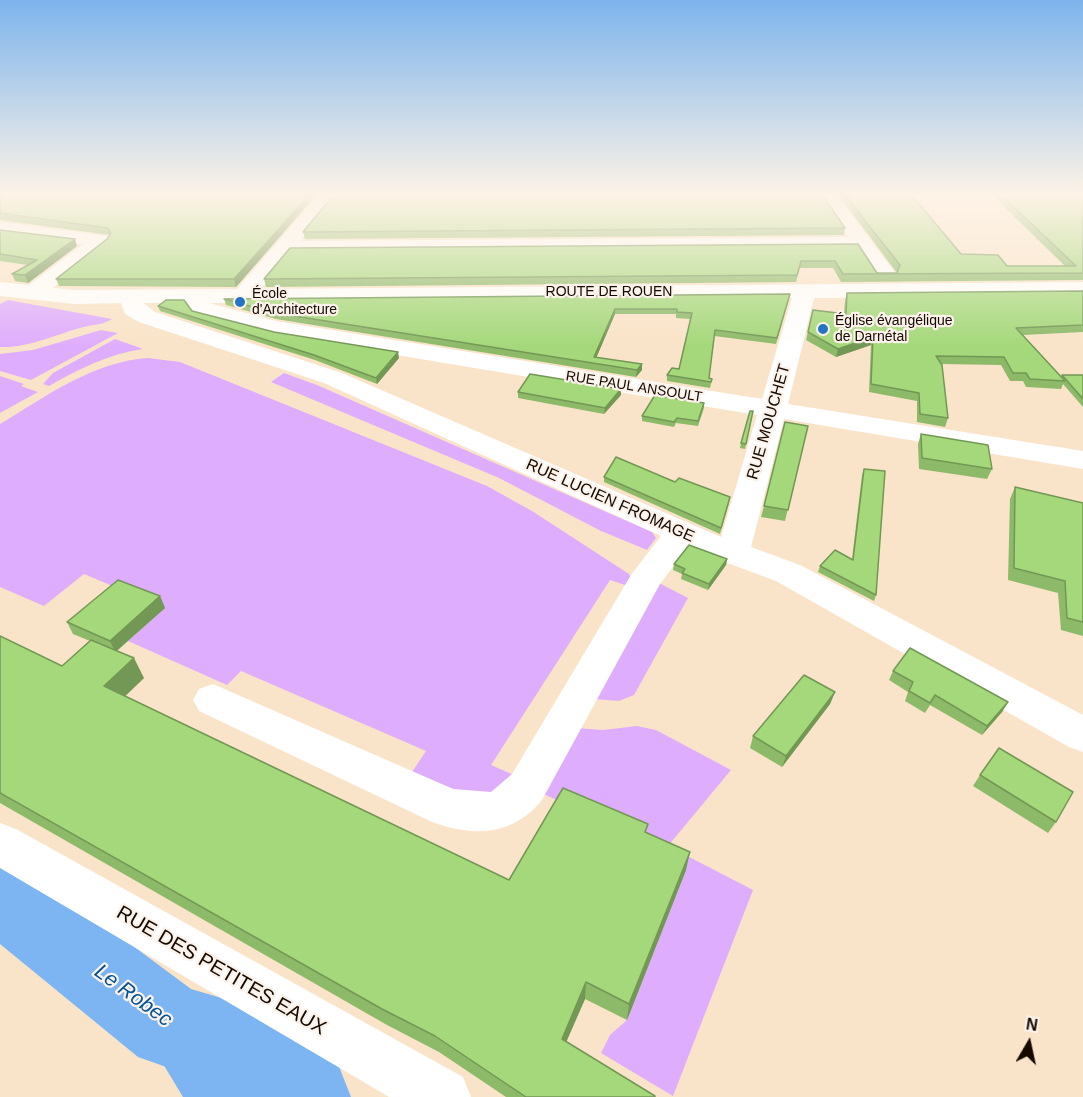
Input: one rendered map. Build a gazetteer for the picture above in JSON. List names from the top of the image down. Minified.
{"streets":{"street":["ROUTE DE ROUEN","RUE PAUL ANSOULT","RUE MOUCHET","RUE LUCIEN FROMAGE","RUE DES PETITES EAUX"]},"crossings":[["ROUTE DE ROUEN","RUE PAUL ANSOULT"],["ROUTE DE ROUEN","RUE MOUCHET"],["ROUTE DE ROUEN","RUE LUCIEN FROMAGE"],["RUE PAUL ANSOULT","RUE MOUCHET"],["RUE MOUCHET","RUE LUCIEN FROMAGE"]],"water":["Le Robec"],"places":["École d'Architecture","Église évangélique de Darnétal"],"north":"top"}
